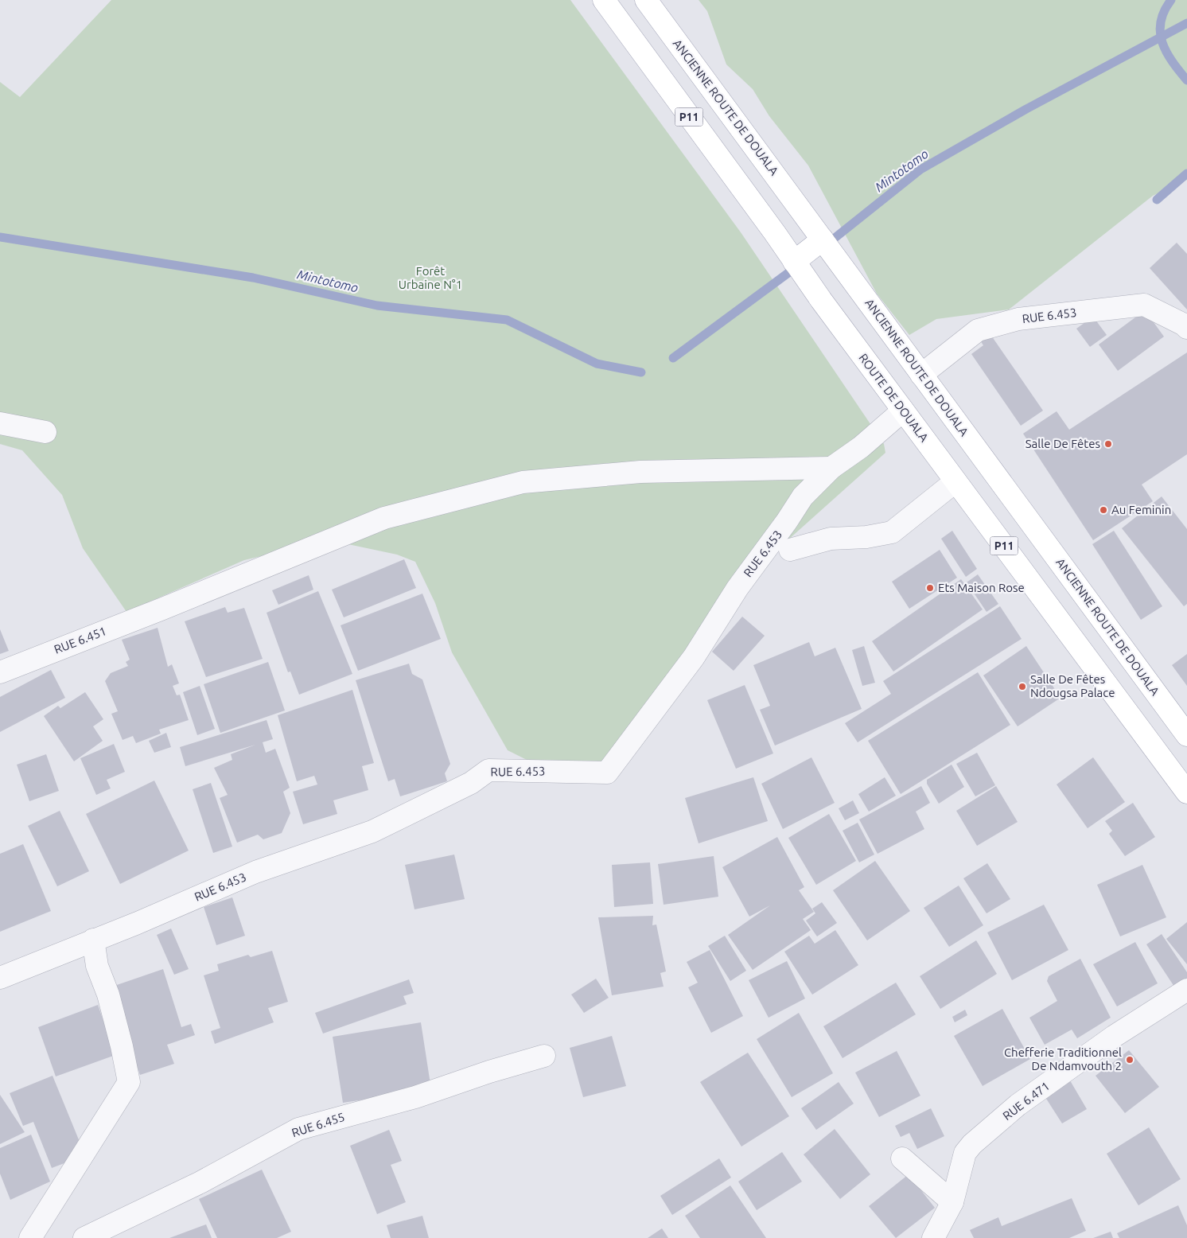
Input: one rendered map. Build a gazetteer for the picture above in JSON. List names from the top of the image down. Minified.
{"streets":{"main road":["ANCIENNE ROUTE DE DOUALA","P11","ROUTE DE DOUALA"],"street":["RUE 6.453","RUE 6.451","RUE 6.471","RUE 6.455"]},"crossings":[["ANCIENNE ROUTE DE DOUALA","RUE 6.453"],["RUE 6.453","ROUTE DE DOUALA"],["RUE 6.453","RUE 6.451"]],"water":["Mintotomo"],"parks":["Forêt Urbaine N°1"],"places":["Salle De Fêtes","Au Feminin","Ets Maison Rose","Salle De Fêtes Ndougsa Palace","Chefferie Traditionnel De Ndamvouth 2"]}
